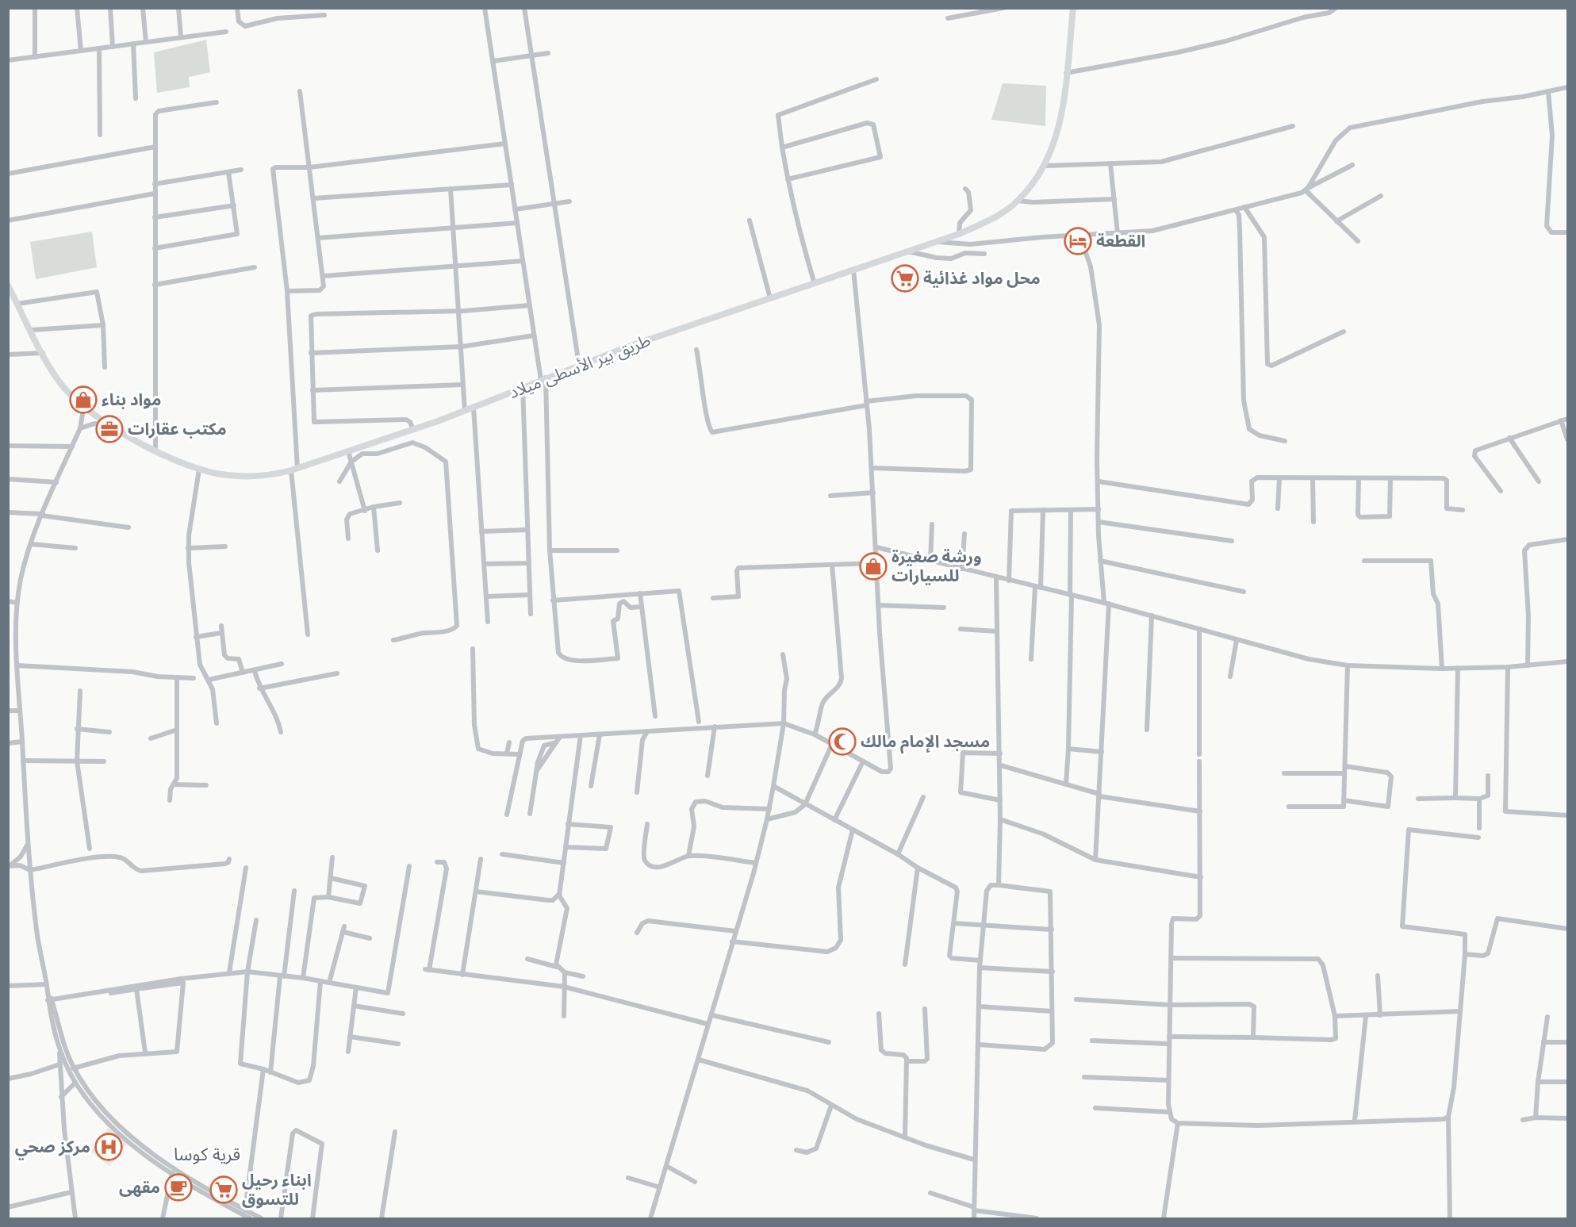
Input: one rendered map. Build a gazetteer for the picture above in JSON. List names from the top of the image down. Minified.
{"streets":{"main road":["طريق بير الأسطى ميلاد"]},"districts":["قرية كوسا"],"places":{"hotel":["القطعة"],"supermarket":["محل مواد غذائية","ابناء رحيل للتسوق"],"shop":["مواد بناء","ورشة صغيرة للسيارات"],"office":["مكتب عقارات"],"mosque":["مسجد الإمام مالك"],"hospital":["مركز صحي"],"cafe":["مقهى"]}}
